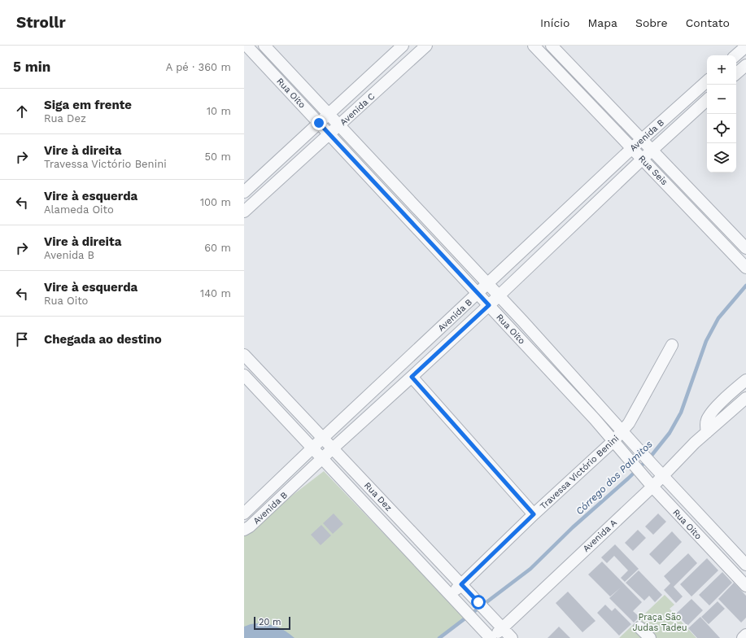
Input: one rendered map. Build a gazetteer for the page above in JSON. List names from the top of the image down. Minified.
{"streets":{"street":["Rua Oito","Avenida C","Avenida B","Rua Seis","Travessa Victório Benini","Rua Dez","Avenida A"]},"crossings":[["Rua Oito","Avenida C"],["Rua Oito","Avenida B"],["Rua Oito","Travessa Victório Benini"],["Rua Oito","Avenida A"],["Avenida B","Rua Seis"],["Avenida B","Rua Dez"],["Travessa Victório Benini","Rua Dez"],["Rua Dez","Avenida A"]],"water":["Córrego dos Palmitos"],"parks":["Praça São Judas Tadeu"],"scale_bar":"20 m","page":{"header":"Strollr","nav":["Início","Mapa","Sobre","Contato"],"heading":["5 min","A pé · 360 m"],"map_buttons":["+","−"],"list":[["Siga em frente","Rua Dez","10 m"],["Vire à direita","Travessa Victório Benini","50 m"],["Vire à esquerda","Alameda Oito","100 m"],["Vire à direita","Avenida B","60 m"],["Vire à esquerda","Rua Oito","140 m"],"Chegada ao destino"],"scale":"20 m"}}
